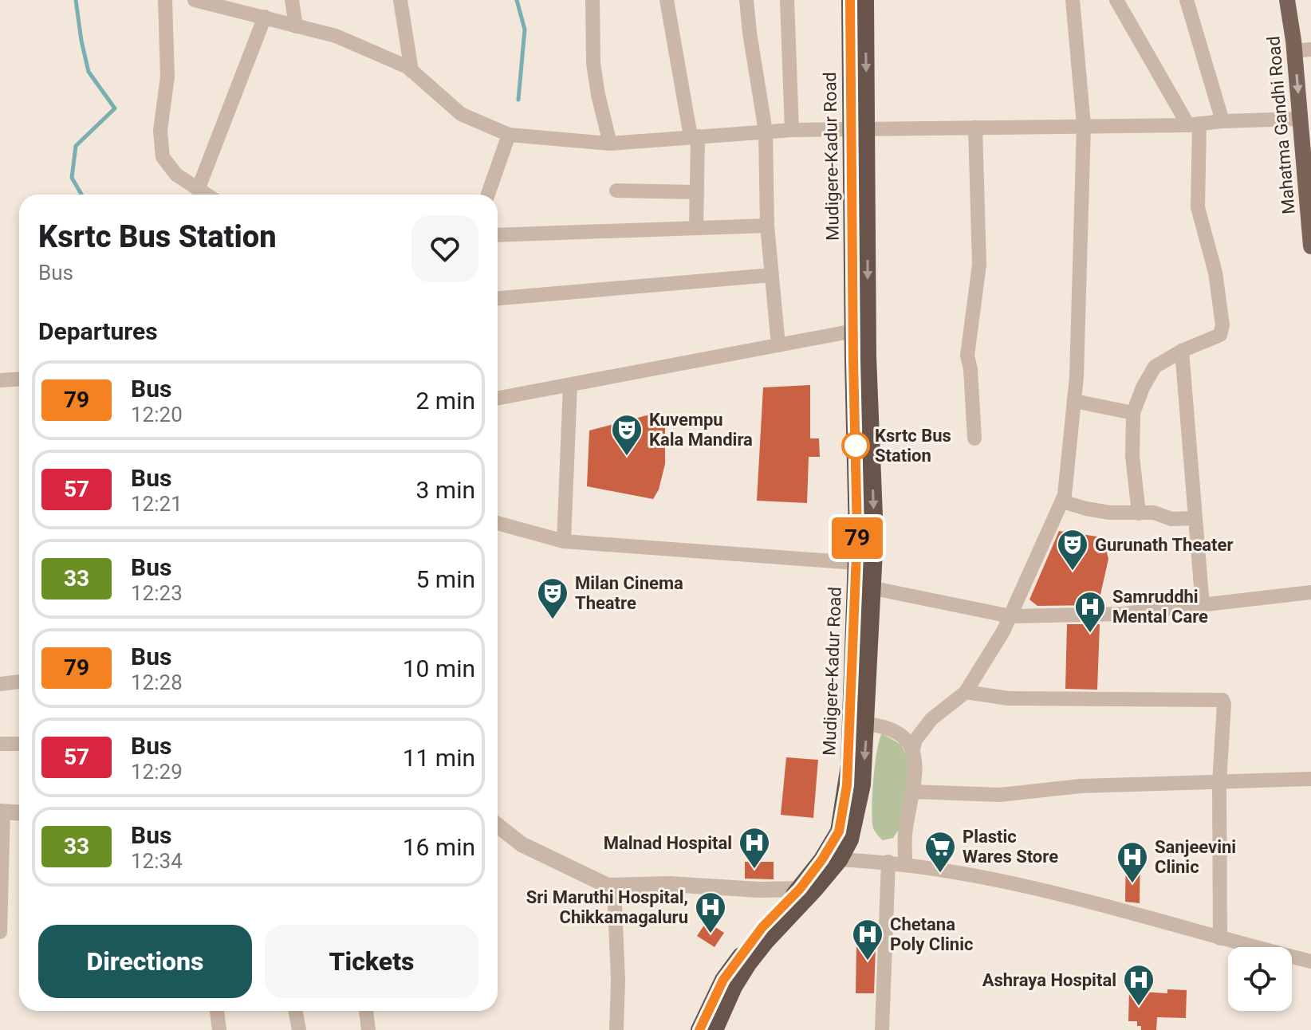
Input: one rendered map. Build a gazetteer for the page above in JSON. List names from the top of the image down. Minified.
{"streets":{"highway":["Mudigere-Kadur Road"],"main road":["Mahatma Gandhi Road"]},"places":{"other":["Ksrtc Bus Station"],"theatre":["Kuvempu Kala Mandira","Gurunath Theater","Milan Cinema Theatre"],"hospital":["Samruddhi Mental Care","Malnad Hospital","Sanjeevini Clinic","Sri Maruthi Hospital, Chikkamagaluru","Chetana Poly Clinic","Ashraya Hospital"],"supermarket":["Plastic Wares Store"]},"lines":["bus line 79"],"page":{"on_map":"79","heading":[["Ksrtc Bus Station","Bus"],"Departures"],"list":[{"mark":"79","name":"Bus","note":"12:20","value":"2 min"},{"mark":"57","name":"Bus","note":"12:21","value":"3 min"},{"mark":"33","name":"Bus","note":"12:23","value":"5 min"},{"mark":"79","name":"Bus","note":"12:28","value":"10 min"},{"mark":"57","name":"Bus","note":"12:29","value":"11 min"},{"mark":"33","name":"Bus","note":"12:34","value":"16 min"}],"buttons":["Directions","Tickets"]}}
